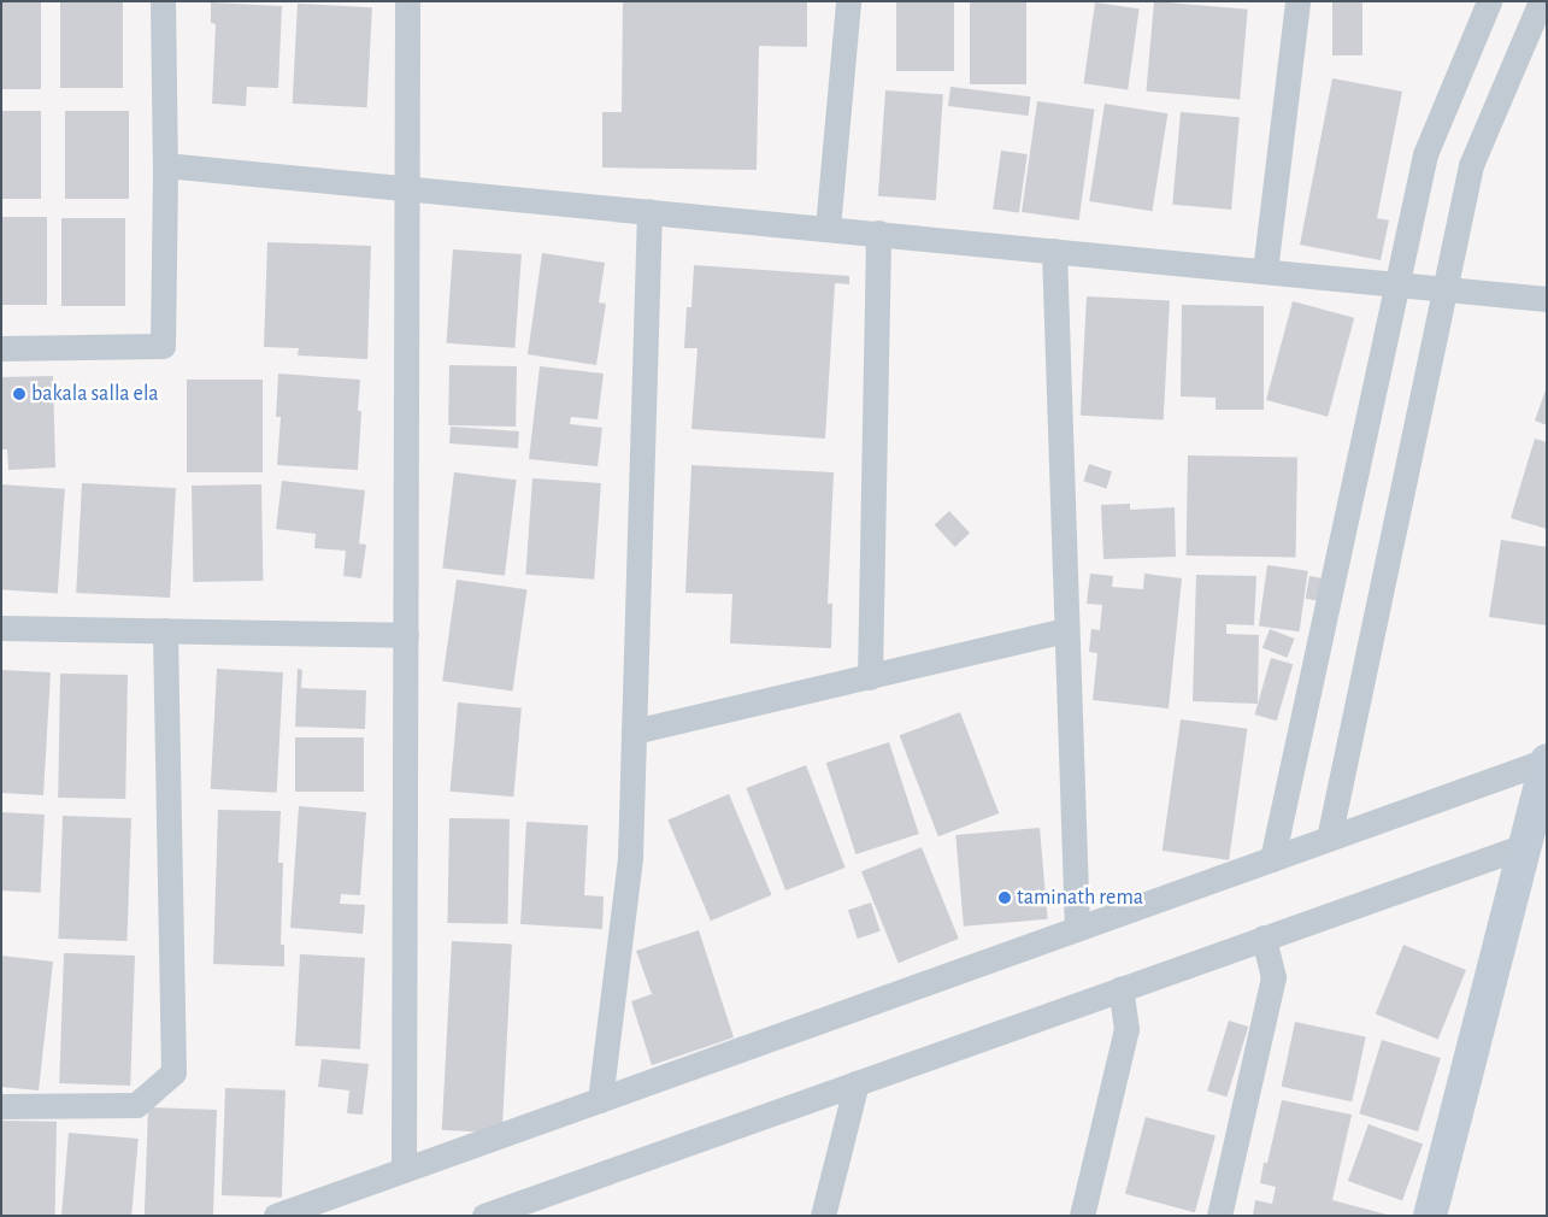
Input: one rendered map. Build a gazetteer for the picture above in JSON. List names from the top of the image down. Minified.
{"places":["bakala salla ela","taminath rema"]}
